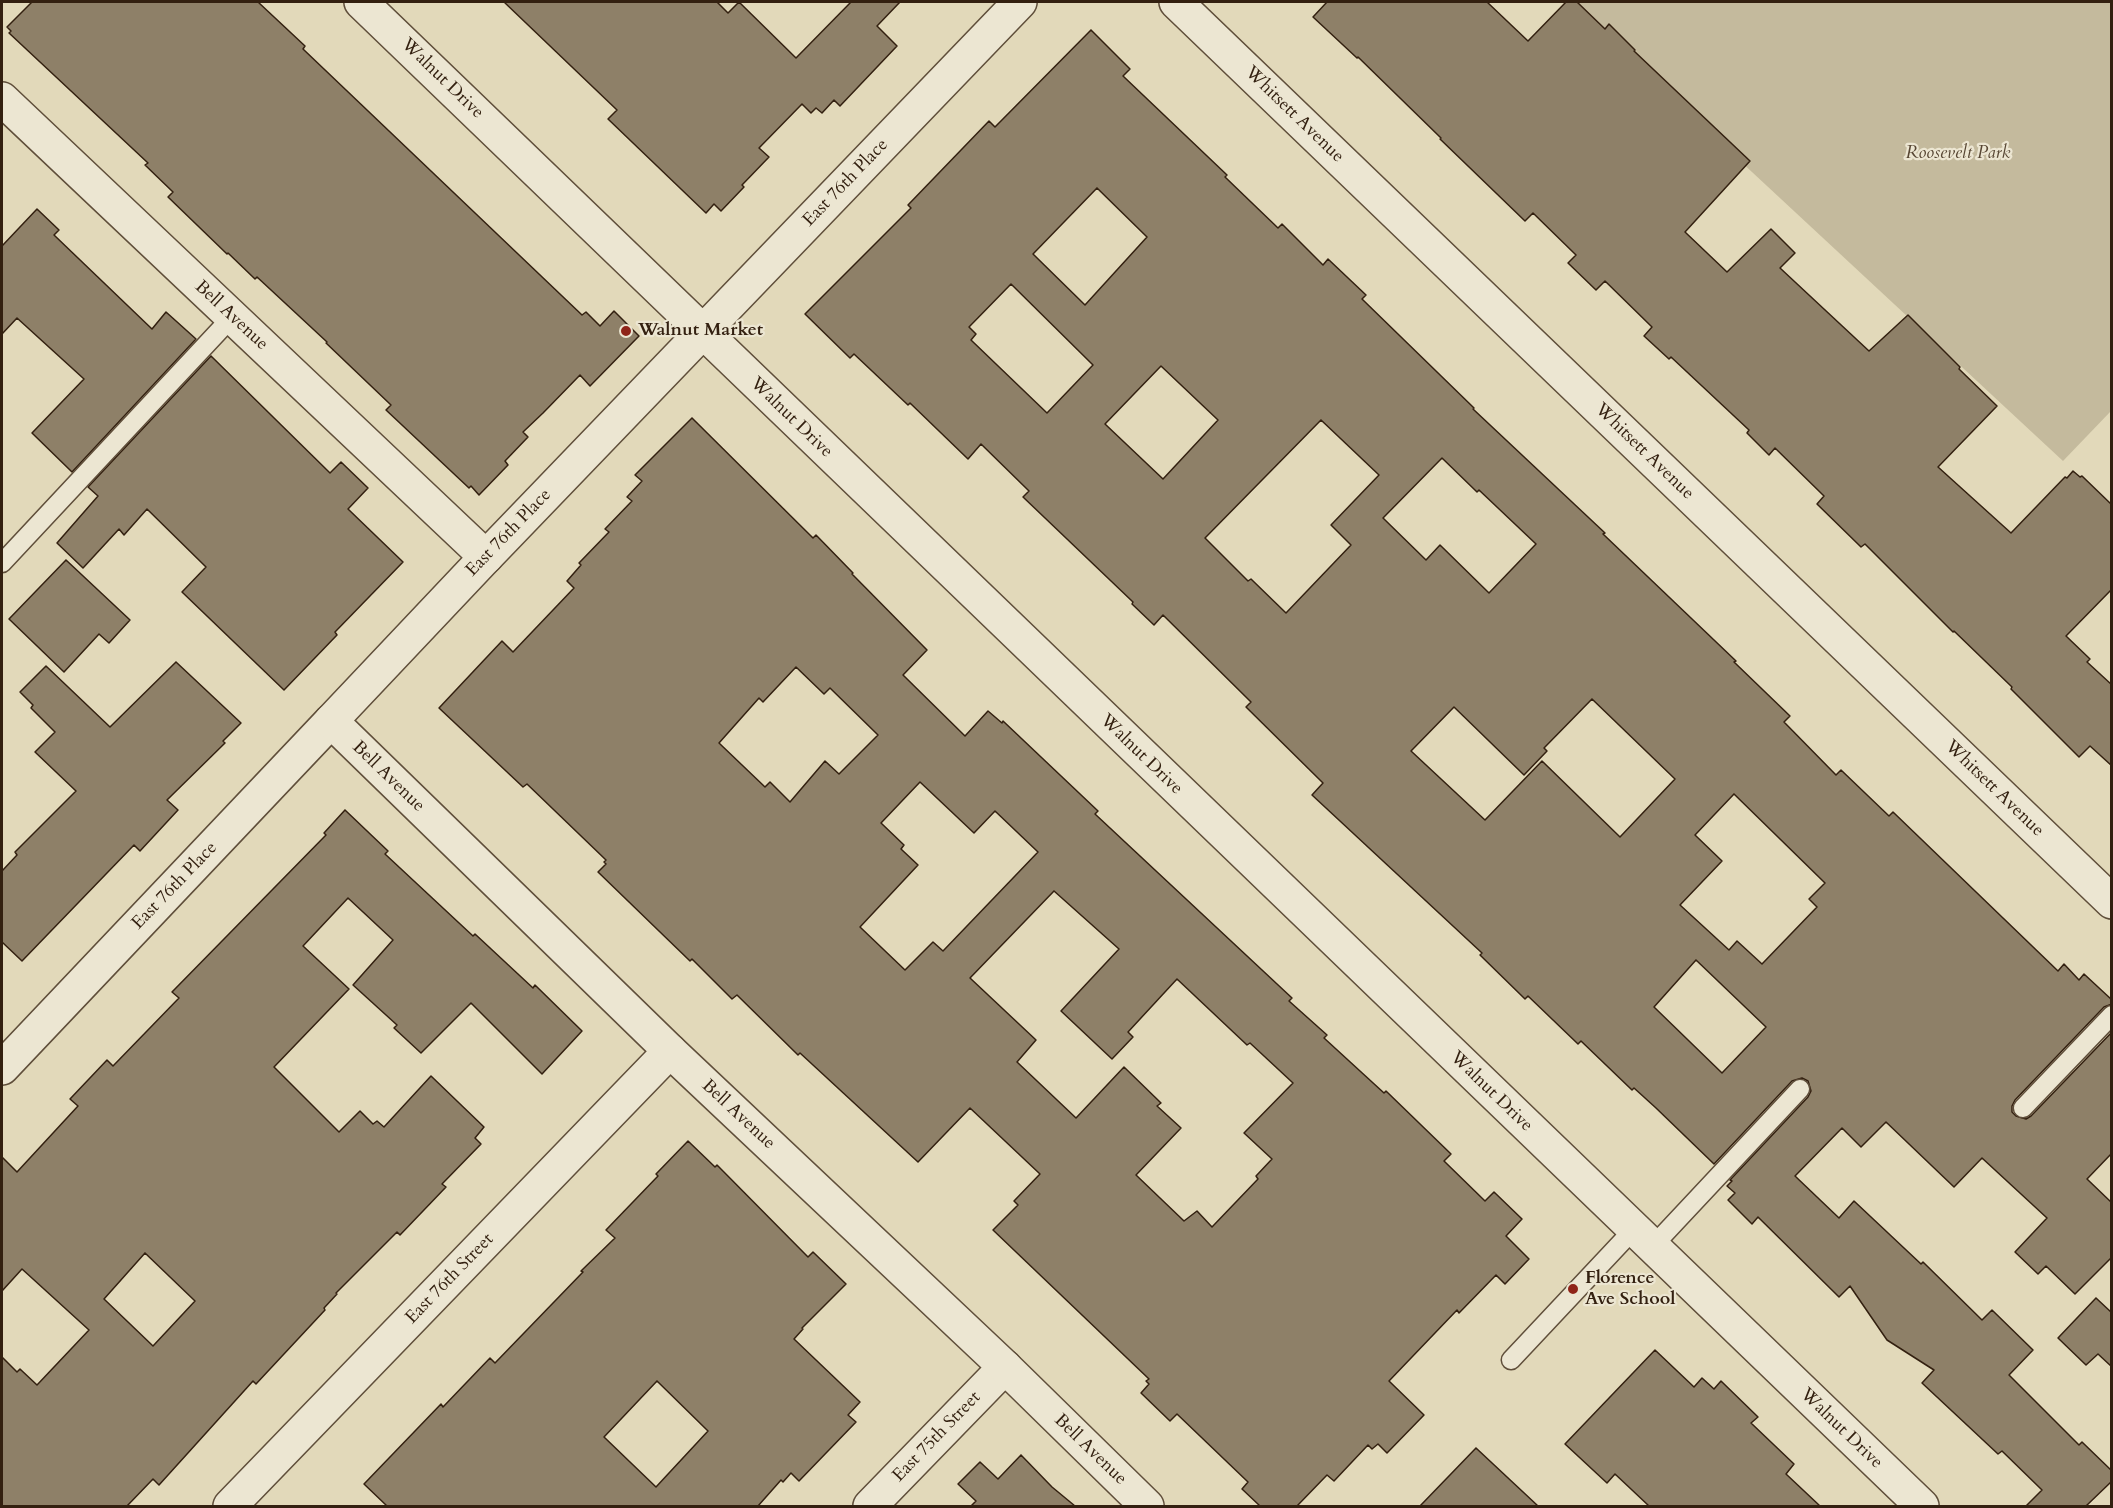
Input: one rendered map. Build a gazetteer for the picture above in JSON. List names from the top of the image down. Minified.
{"streets":{"street":["Walnut Drive","Whitsett Avenue","East 76th Place","Bell Avenue","East 76th Street","East 75th Street"]},"crossings":[["Walnut Drive","East 76th Place"],["East 76th Place","Bell Avenue"],["Bell Avenue","East 76th Street"],["Bell Avenue","East 75th Street"]],"parks":["Roosevelt Park"],"places":["Walnut Market","Florence Ave School"]}
